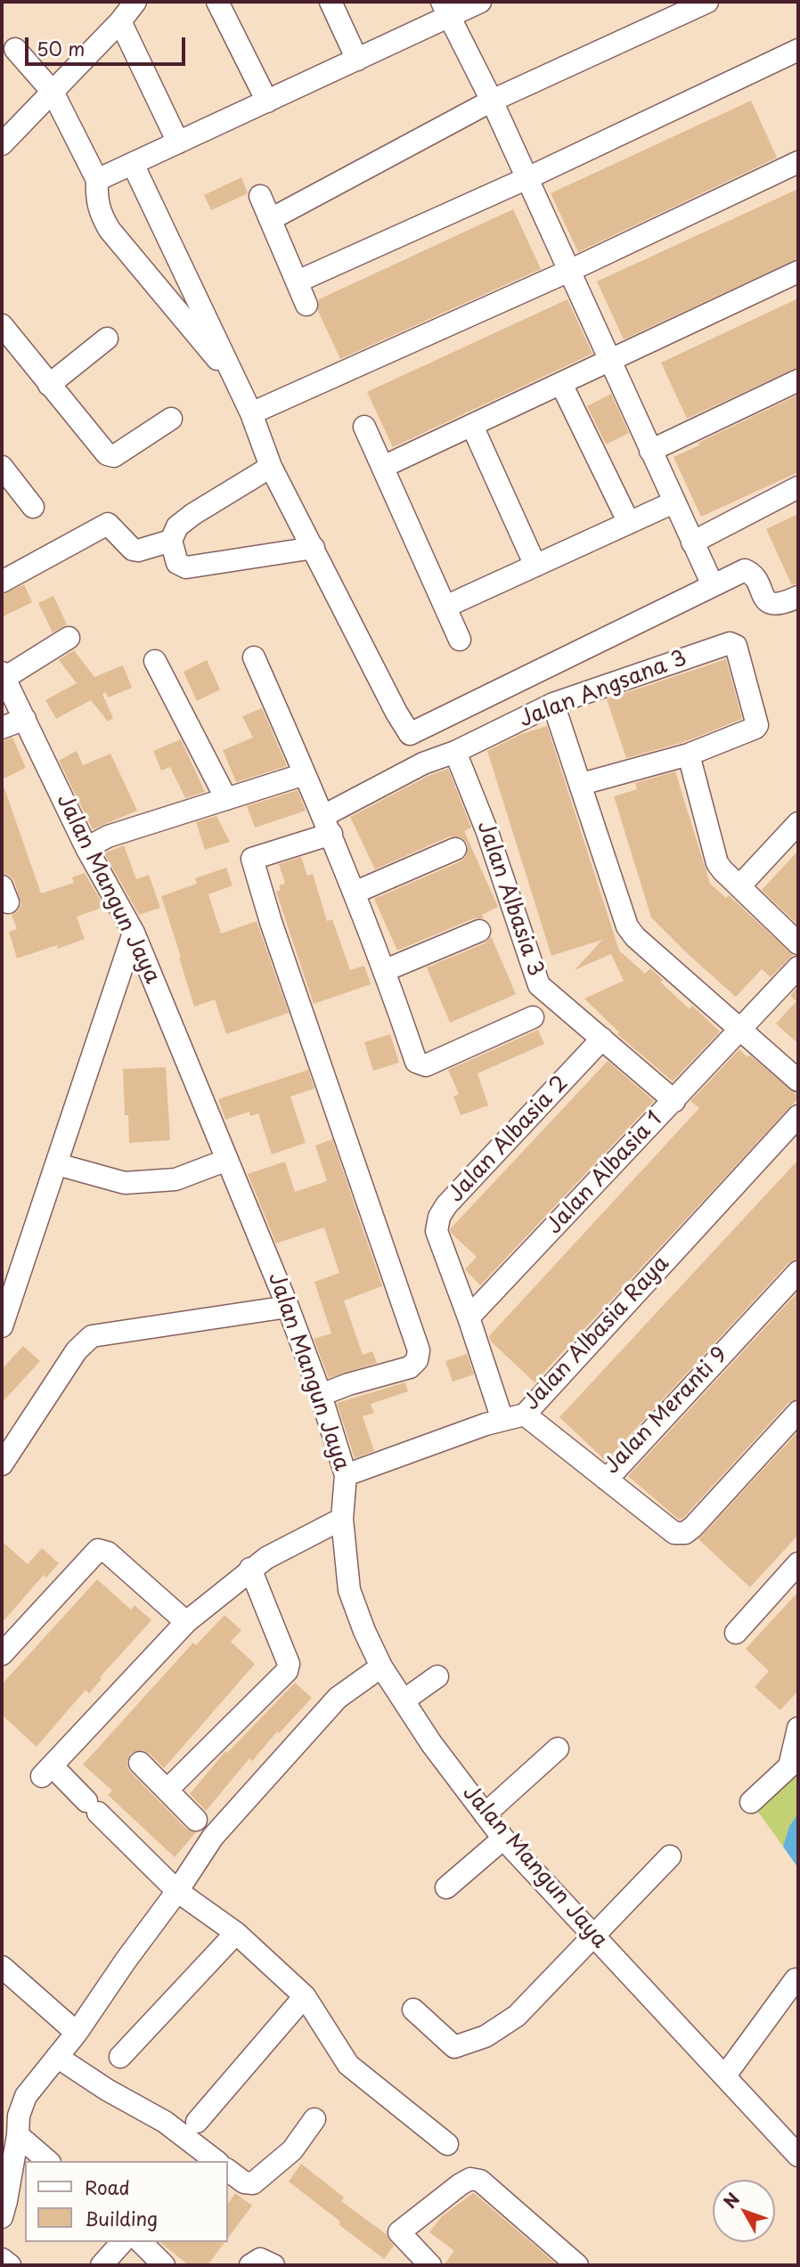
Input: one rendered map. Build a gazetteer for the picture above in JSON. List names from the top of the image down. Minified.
{"streets":{"street":["Jalan Angsana 3","Jalan Mangun Jaya","Jalan Albasia 3","Jalan Albasia 2","Jalan Albasia 1","Jalan Albasia Raya","Jalan Meranti 9"]},"crossings":[["Jalan Angsana 3","Jalan Mangun Jaya"],["Jalan Angsana 3","Jalan Albasia 3"],["Jalan Mangun Jaya","Jalan Albasia Raya"],["Jalan Albasia 3","Jalan Albasia 2"],["Jalan Albasia 3","Jalan Albasia 1"],["Jalan Albasia 2","Jalan Albasia 1"],["Jalan Albasia 2","Jalan Albasia Raya"],["Jalan Albasia Raya","Jalan Meranti 9"]],"legend":["Road","Building"],"scale_bar":"50 m","north":"top left"}
